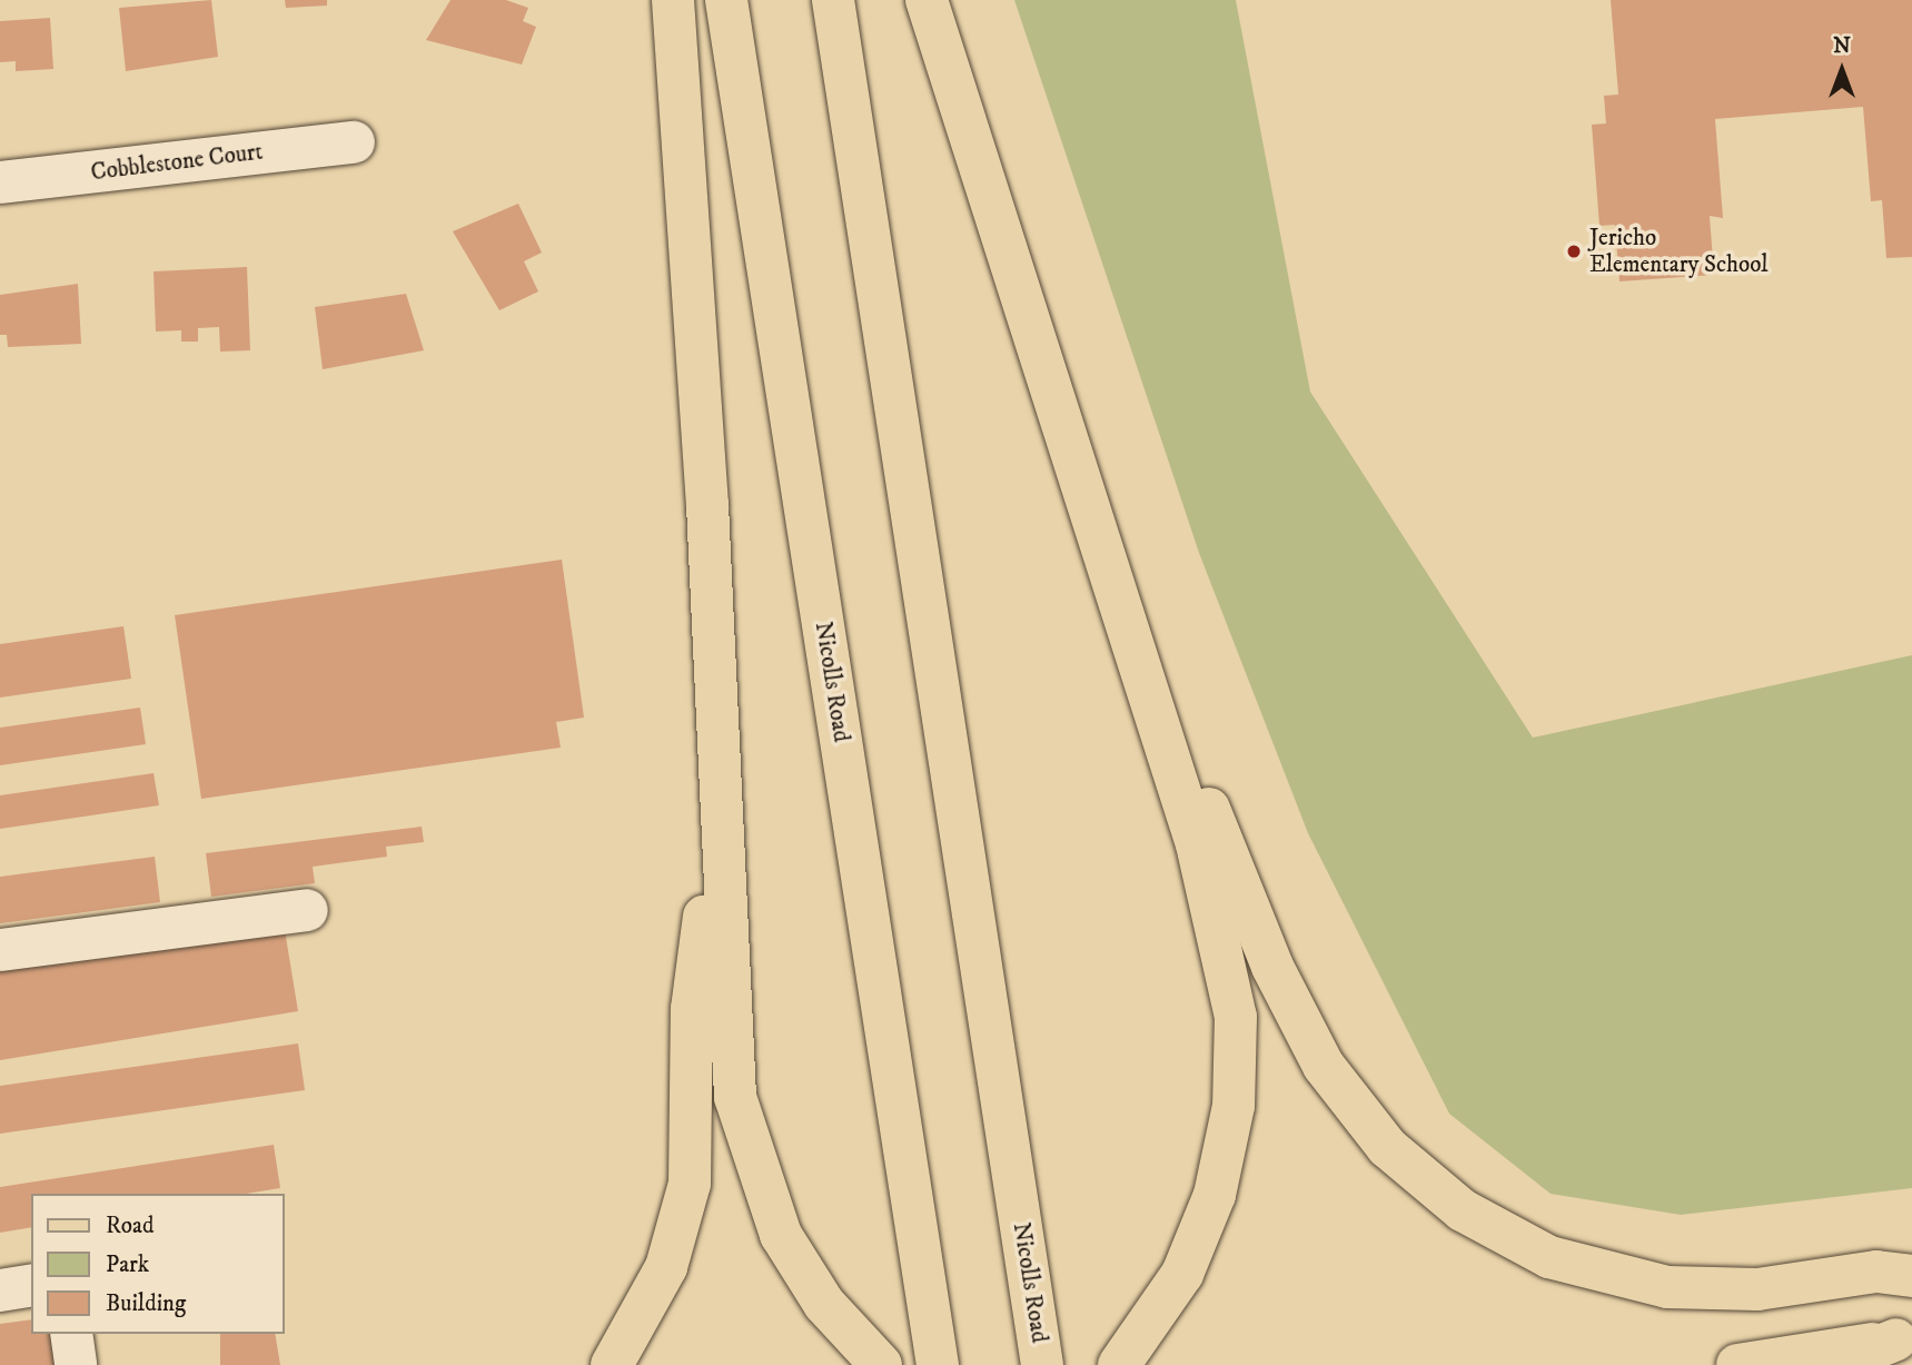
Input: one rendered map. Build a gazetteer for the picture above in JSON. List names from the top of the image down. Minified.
{"streets":{"main road":["Nicolls Road"],"street":["Cobblestone Court"]},"places":["Jericho Elementary School"],"legend":["Road","Park","Building"],"north":"top"}
